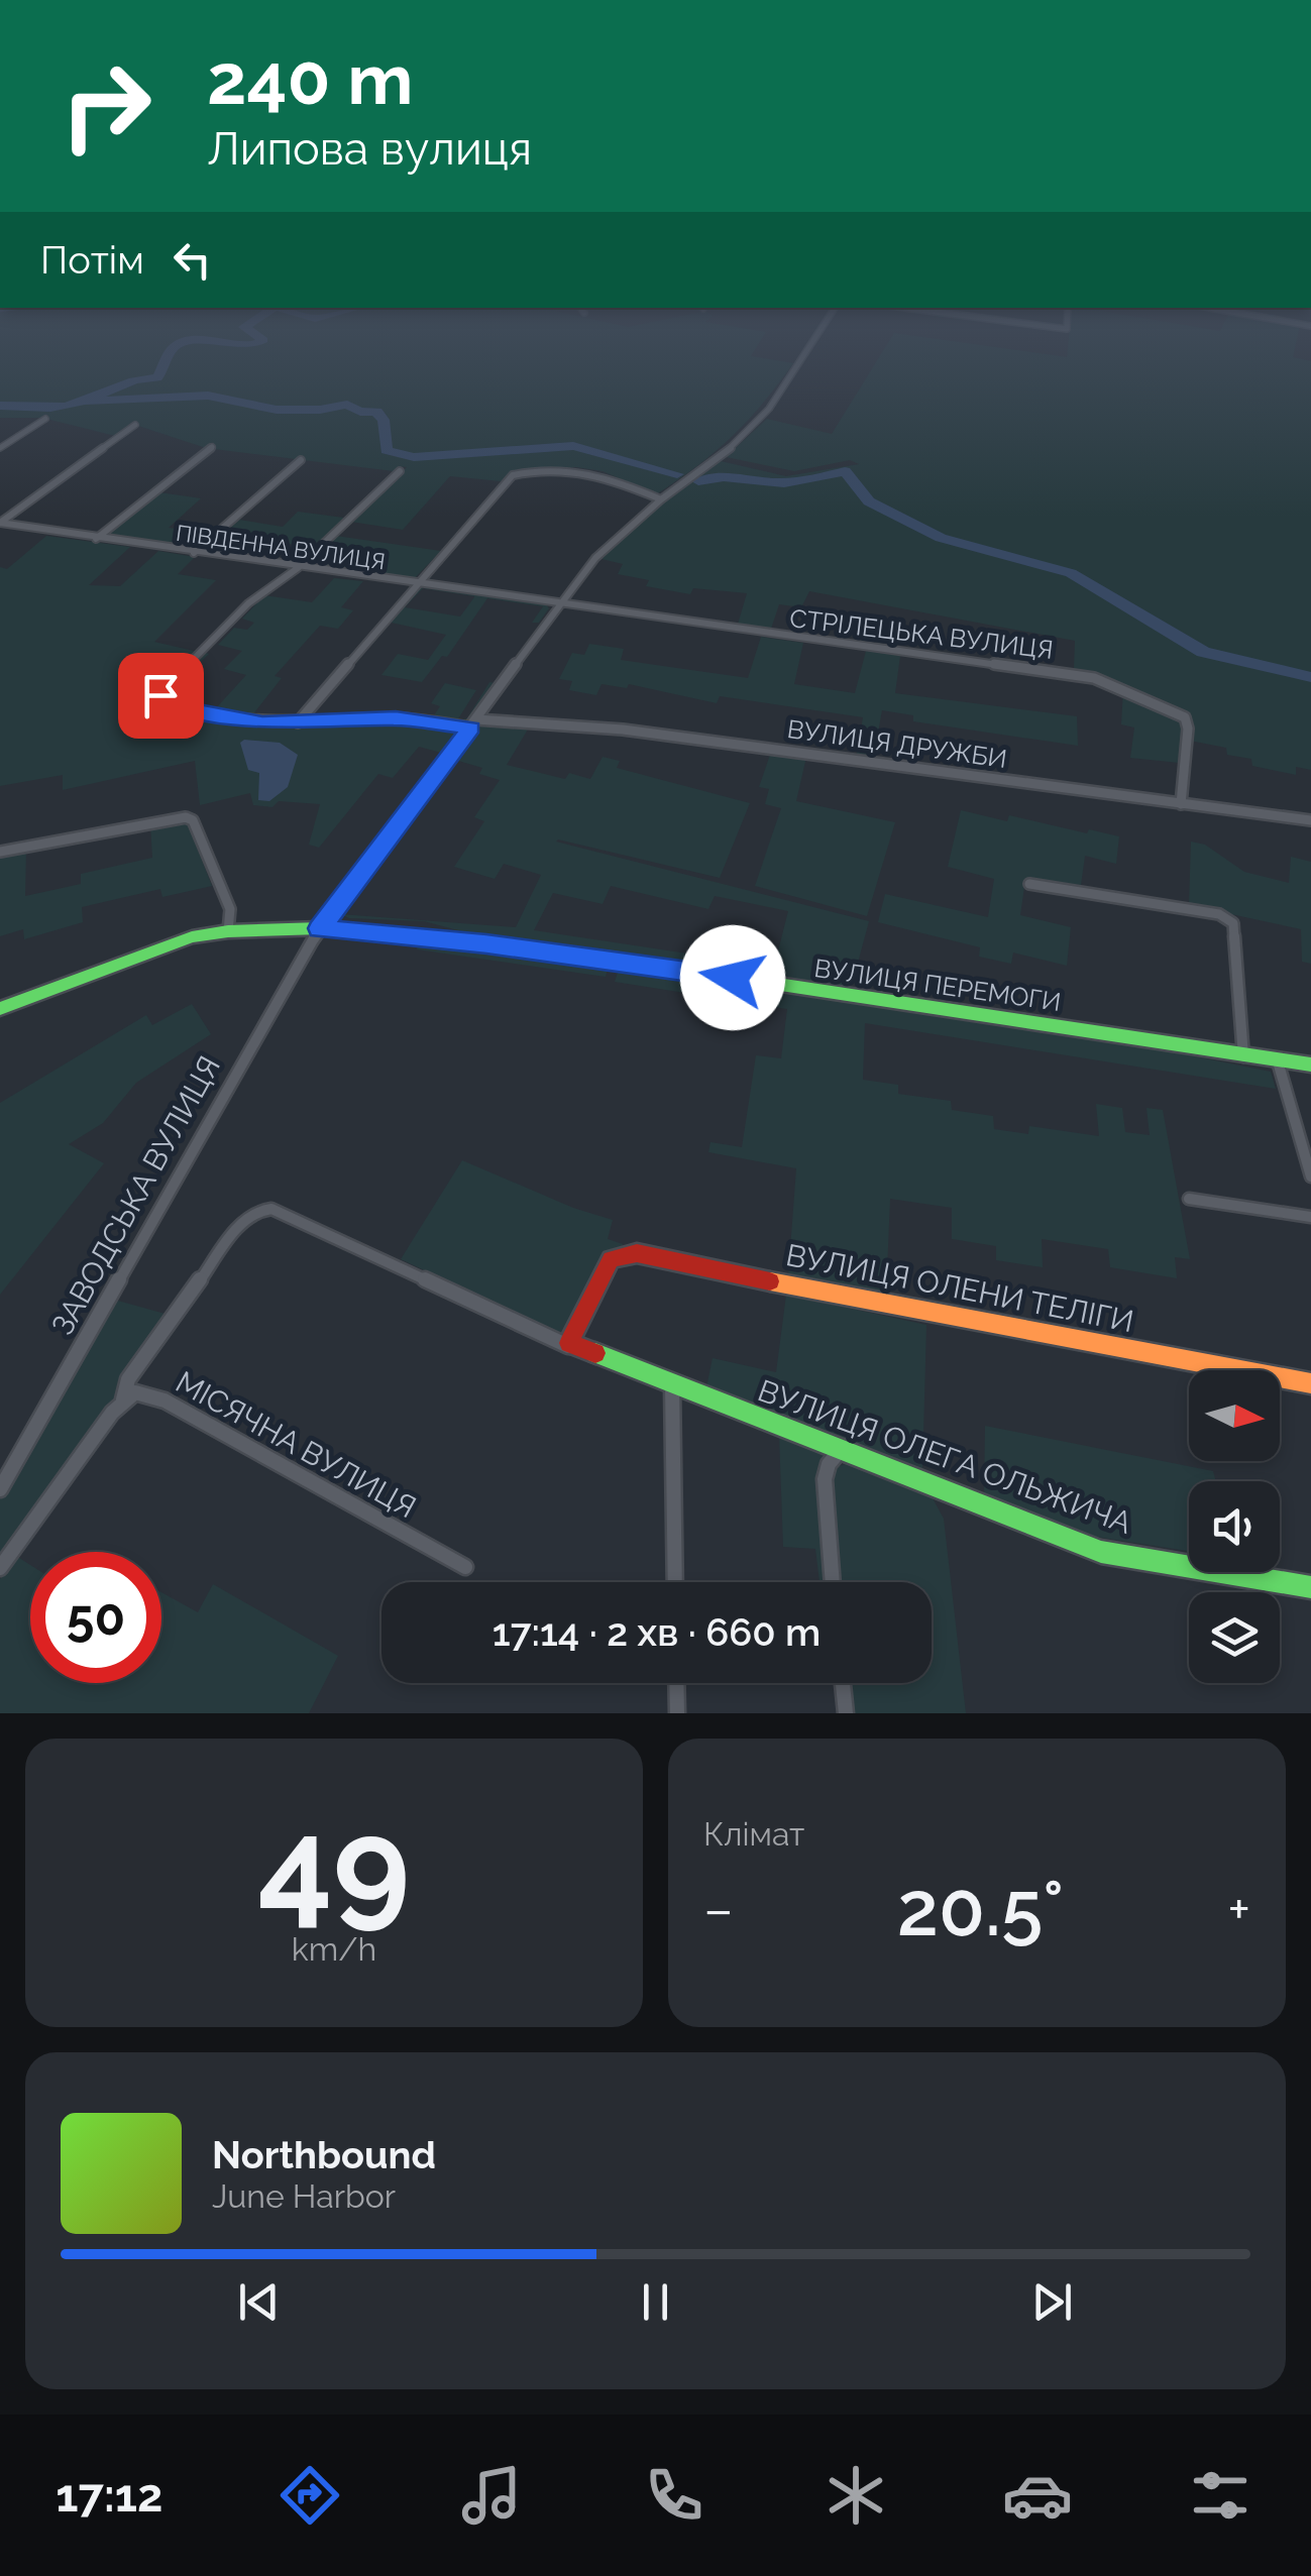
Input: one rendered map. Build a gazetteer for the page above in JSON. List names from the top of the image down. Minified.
{"streets":{"main road":["ВУЛИЦЯ ПЕРЕМОГИ","ВУЛИЦЯ ОЛЕНИ ТЕЛІГИ","ВУЛИЦЯ ОЛЕГА ОЛЬЖИЧА"],"street":["ПІВДЕННА ВУЛИЦЯ","СТРІЛЕЦЬКА ВУЛИЦЯ","ВУЛИЦЯ ДРУЖБИ","ЗАВОДСЬКА ВУЛИЦЯ","МІСЯЧНА ВУЛИЦЯ"]},"crossings":[["ПІВДЕННА ВУЛИЦЯ","СТРІЛЕЦЬКА ВУЛИЦЯ"],["ПІВДЕННА ВУЛИЦЯ","ВУЛИЦЯ ДРУЖБИ"],["ПІВДЕННА ВУЛИЦЯ","ЗАВОДСЬКА ВУЛИЦЯ"],["СТРІЛЕЦЬКА ВУЛИЦЯ","ВУЛИЦЯ ДРУЖБИ"],["СТРІЛЕЦЬКА ВУЛИЦЯ","ЗАВОДСЬКА ВУЛИЦЯ"],["ВУЛИЦЯ ДРУЖБИ","ЗАВОДСЬКА ВУЛИЦЯ"],["ВУЛИЦЯ ПЕРЕМОГИ","ЗАВОДСЬКА ВУЛИЦЯ"],["ВУЛИЦЯ ОЛЕНИ ТЕЛІГИ","ВУЛИЦЯ ОЛЕГА ОЛЬЖИЧА"]],"north":"right","page":{"turn":["240 m","Липова вулиця"],"then":"Потім","limit":"50","trip":"17:14 · 2 хв · 660 m","tile":[["49","km/h"],"Клімат"],"heat":["−","20.5°","+"],"song":["Northbound","June Harbor"],"tabs":"17:12"}}
